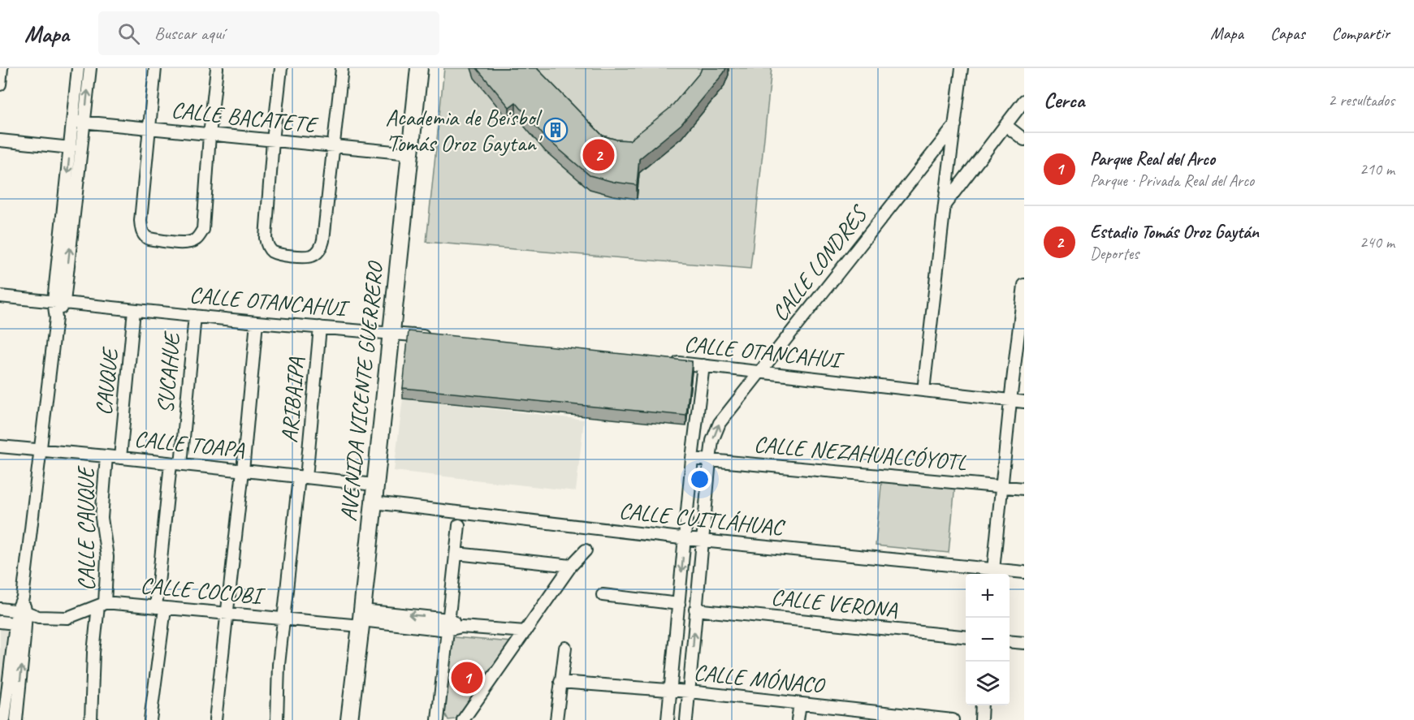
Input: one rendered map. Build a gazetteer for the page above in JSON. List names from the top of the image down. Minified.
{"streets":{"main road":["AVENIDA VICENTE GUERRERO"],"street":["CALLE BACATETE","CALLE LONDRES","CALLE OTANCAHUI","SUCAHUE","CAUQUE","ARIBAIPA","CALLE TOAPA","CALLE NEZAHUALCÓYOTL","CALLE CUITLÁHUAC","CALLE CAUQUE","CALLE COCOBI","CALLE VERONA","CALLE MÓNACO"]},"crossings":[["CALLE BACATETE","AVENIDA VICENTE GUERRERO"],["CALLE LONDRES","CALLE OTANCAHUI"],["CALLE LONDRES","CALLE NEZAHUALCÓYOTL"],["CALLE LONDRES","CALLE CUITLÁHUAC"],["CALLE LONDRES","CALLE VERONA"],["CALLE LONDRES","CALLE MÓNACO"],["CALLE OTANCAHUI","SUCAHUE"],["CALLE OTANCAHUI","CAUQUE"],["CALLE OTANCAHUI","AVENIDA VICENTE GUERRERO"],["CALLE OTANCAHUI","ARIBAIPA"],["SUCAHUE","CALLE TOAPA"],["SUCAHUE","CALLE COCOBI"],["CAUQUE","CALLE TOAPA"],["AVENIDA VICENTE GUERRERO","CALLE TOAPA"],["AVENIDA VICENTE GUERRERO","CALLE CUITLÁHUAC"],["AVENIDA VICENTE GUERRERO","CALLE COCOBI"],["ARIBAIPA","CALLE TOAPA"],["ARIBAIPA","CALLE COCOBI"],["CALLE TOAPA","CALLE CAUQUE"],["CALLE CAUQUE","CALLE COCOBI"]],"places":{"building":["Academia de Beisbol 'Tomás Oroz Gaytan'"]},"page":{"header":"Mapa","search":"Buscar aquí","nav":["Mapa","Capas","Compartir"],"heading":["Cerca","2 resultados"],"list":[{"mark":"1","name":"Parque Real del Arco","note":"Parque · Privada Real del Arco","value":"210 m"},{"mark":"2","name":"Estadio Tomás Oroz Gaytán","note":"Deportes","value":"240 m"}],"pins":["2","1"],"map_buttons":["+","−"]}}
